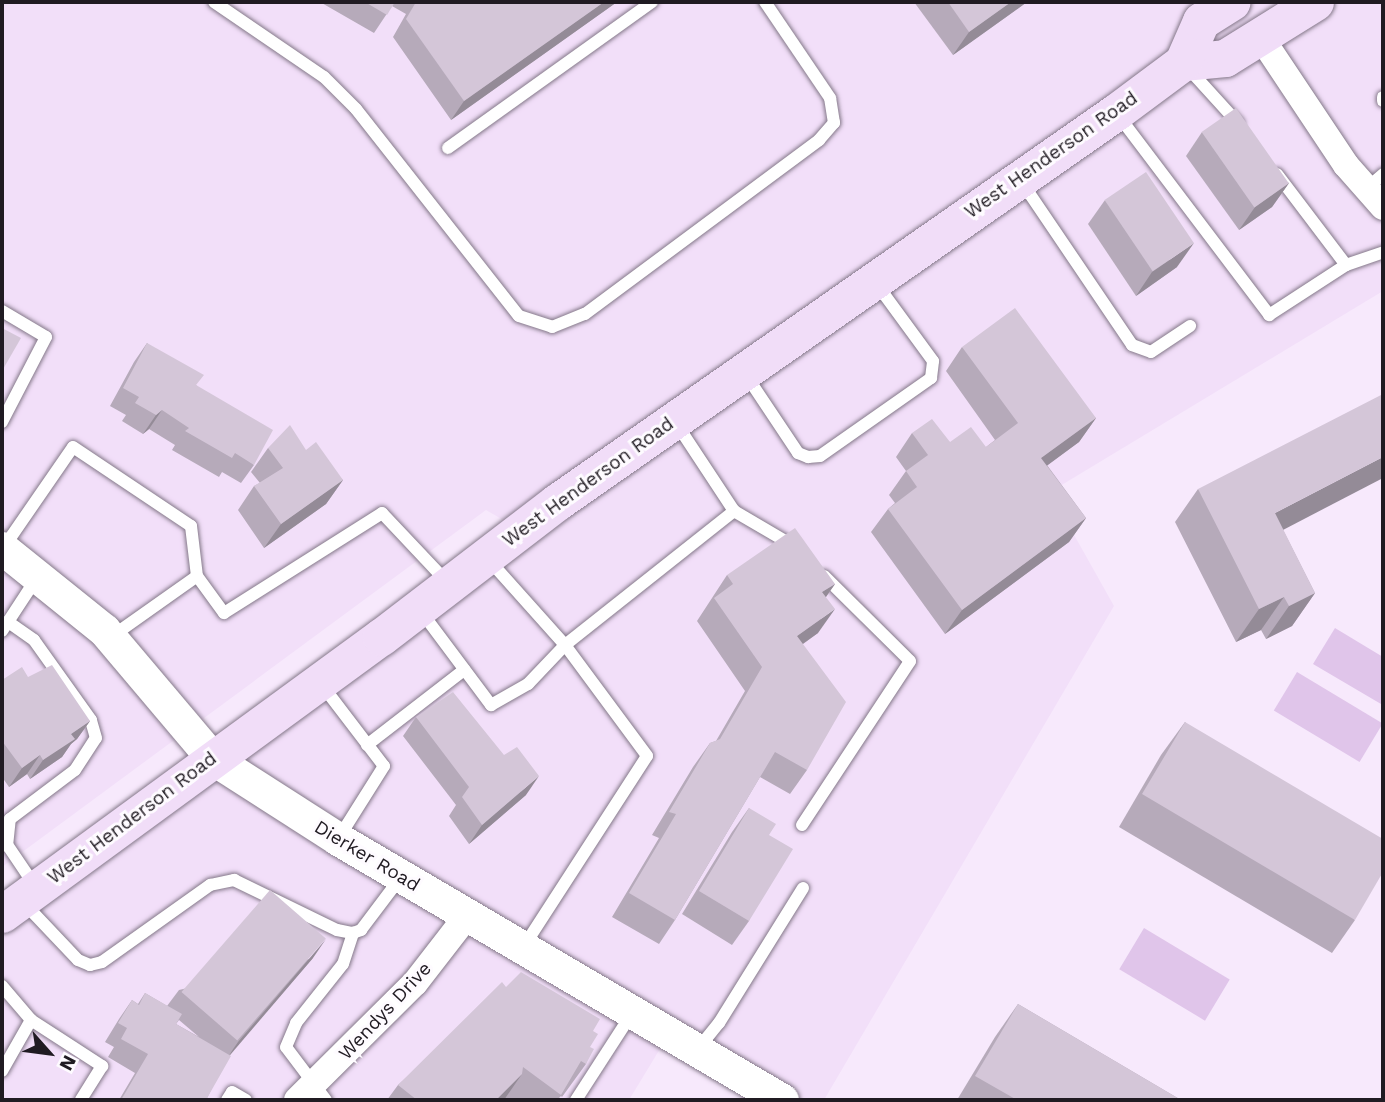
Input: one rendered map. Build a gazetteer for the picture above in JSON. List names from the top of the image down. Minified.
{"streets":{"main road":["West Henderson Road"],"street":["Dierker Road","Wendys Drive"]},"crossings":[["West Henderson Road","Dierker Road"],["Dierker Road","Wendys Drive"]],"north":"bottom right"}
